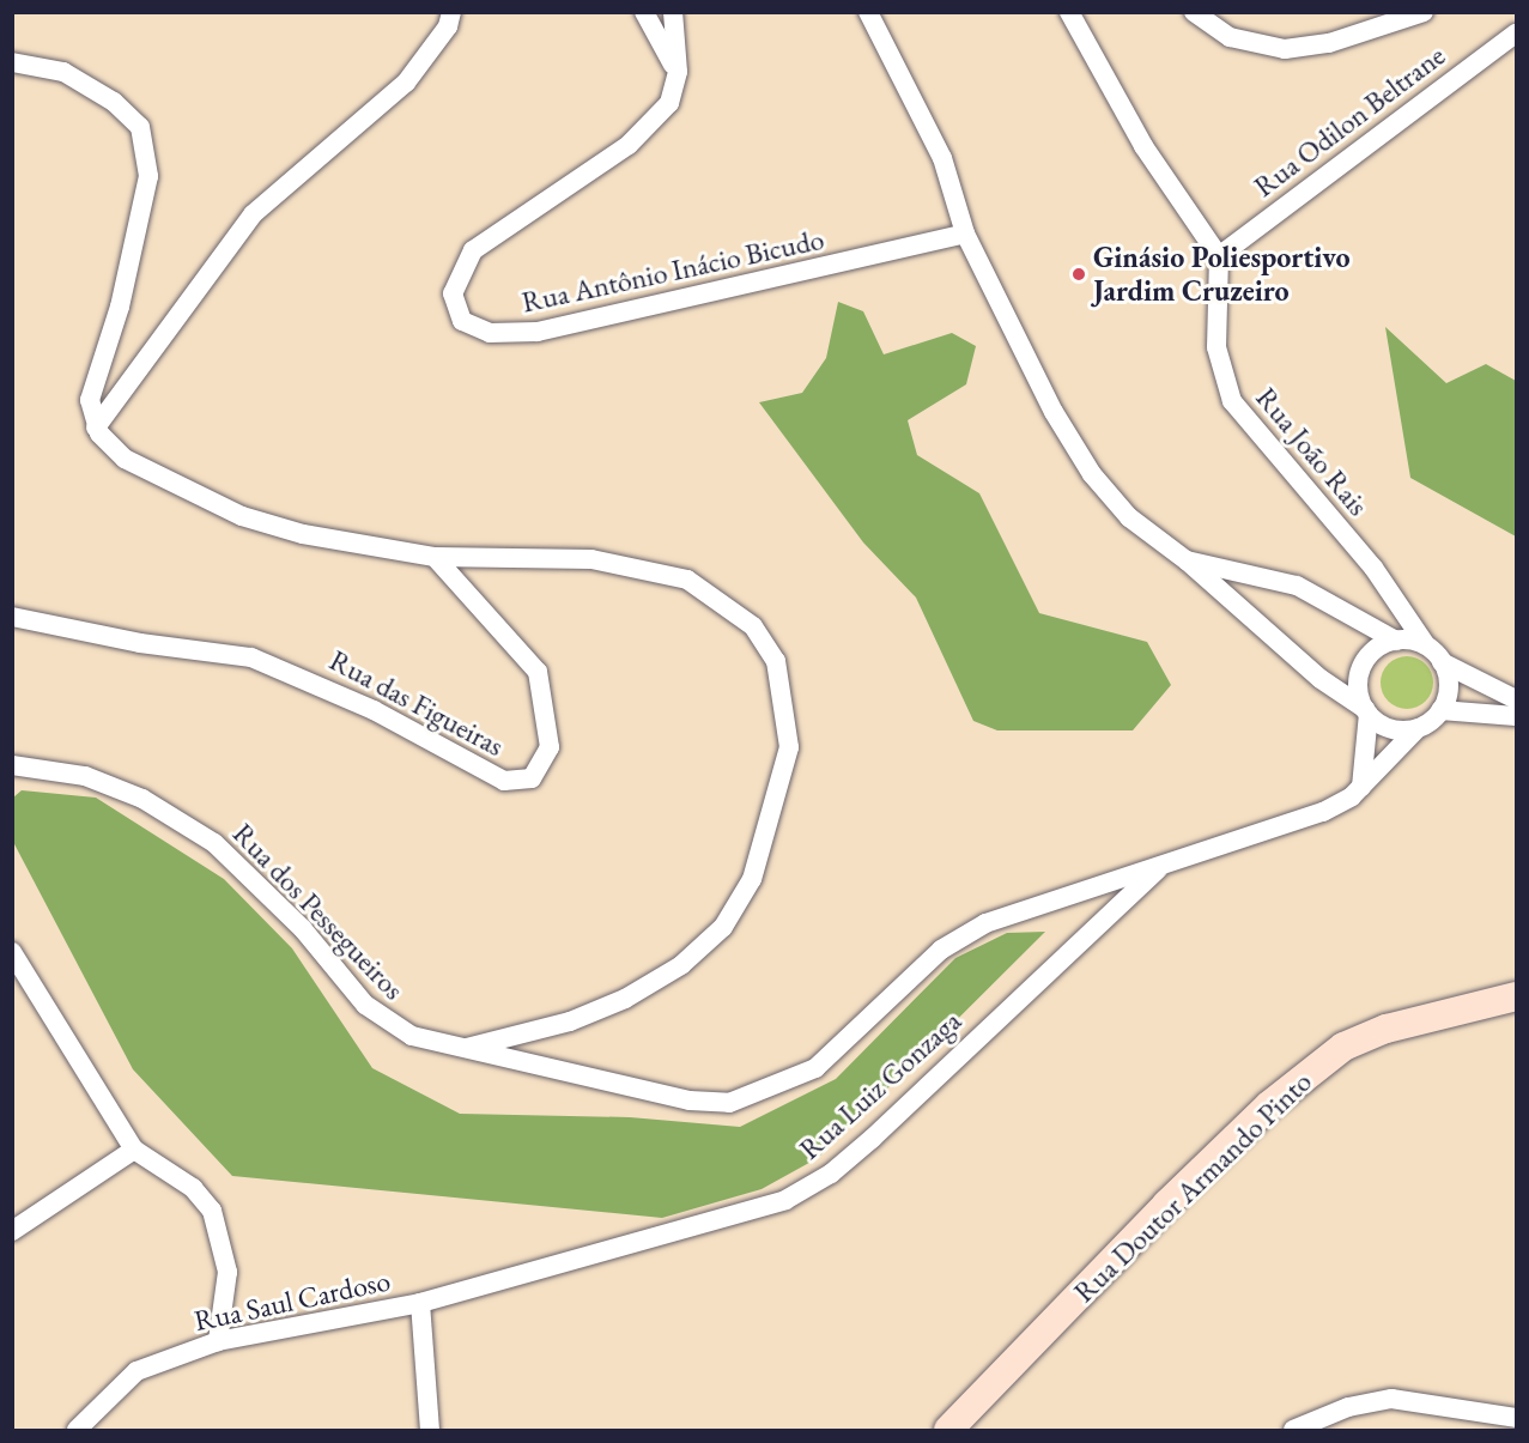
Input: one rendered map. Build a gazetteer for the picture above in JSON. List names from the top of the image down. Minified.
{"streets":{"main road":["Rua Doutor Armando Pinto"],"street":["Rua Odilon Beltrane","Rua Antônio Inácio Bicudo","Rua João Rais","Rua das Figueiras","Rua dos Pessegueiros","Rua Luiz Gonzaga","Rua Saul Cardoso"]},"crossings":[["Rua Odilon Beltrane","Rua João Rais"],["Rua João Rais","Rua dos Pessegueiros"],["Rua dos Pessegueiros","Rua Luiz Gonzaga"],["Rua Luiz Gonzaga","Rua Saul Cardoso"]],"places":["Ginásio Poliesportivo Jardim Cruzeiro"]}
